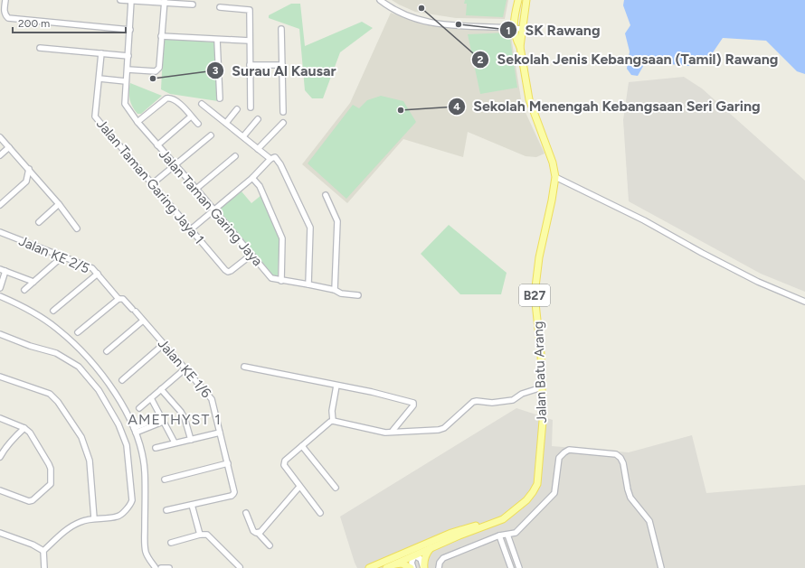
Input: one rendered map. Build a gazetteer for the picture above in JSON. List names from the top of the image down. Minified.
{"streets":{"main road":["B27","Jalan Batu Arang"],"street":["Jalan Taman Garing Jaya 1","Jalan Taman Garing Jaya","Jalan KE 2/5","Jalan KE 1/6"]},"crossings":[["Jalan Taman Garing Jaya 1","Jalan Taman Garing Jaya"],["Jalan KE 2/5","Jalan KE 1/6"]],"districts":["AMETHYST 1"],"places":["Sekolah Jenis Kebangsaan (Tamil) Rawang","SK Rawang","Surau Al Kausar","Sekolah Menengah Kebangsaan Seri Garing"],"scale_bar":"200 m"}
